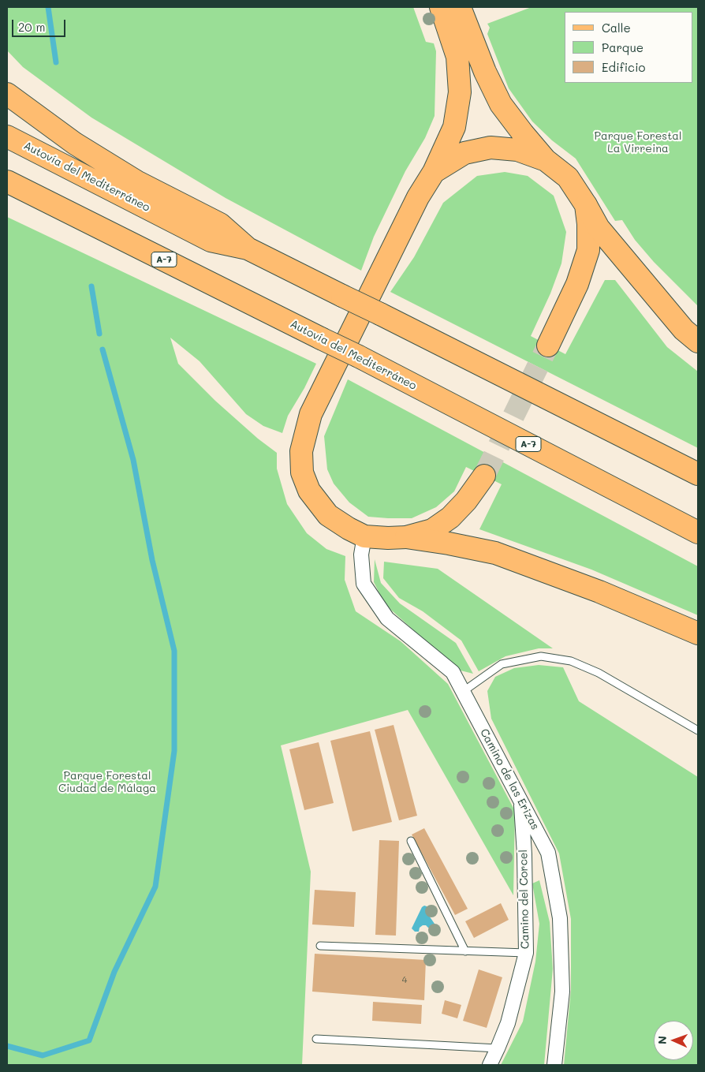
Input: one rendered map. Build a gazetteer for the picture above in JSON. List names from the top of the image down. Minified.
{"streets":{"main road":["Autovía del Mediterráneo","A-7"],"street":["Camino de las Erizas","Camino del Corcel"]},"crossings":[["Camino de las Erizas","Camino del Corcel"]],"parks":["Parque Forestal La Virreina","Parque Forestal Ciudad de Málaga"],"house_numbers":["4"],"legend":["Calle","Parque","Edificio"],"scale_bar":"20 m","north":"left"}
